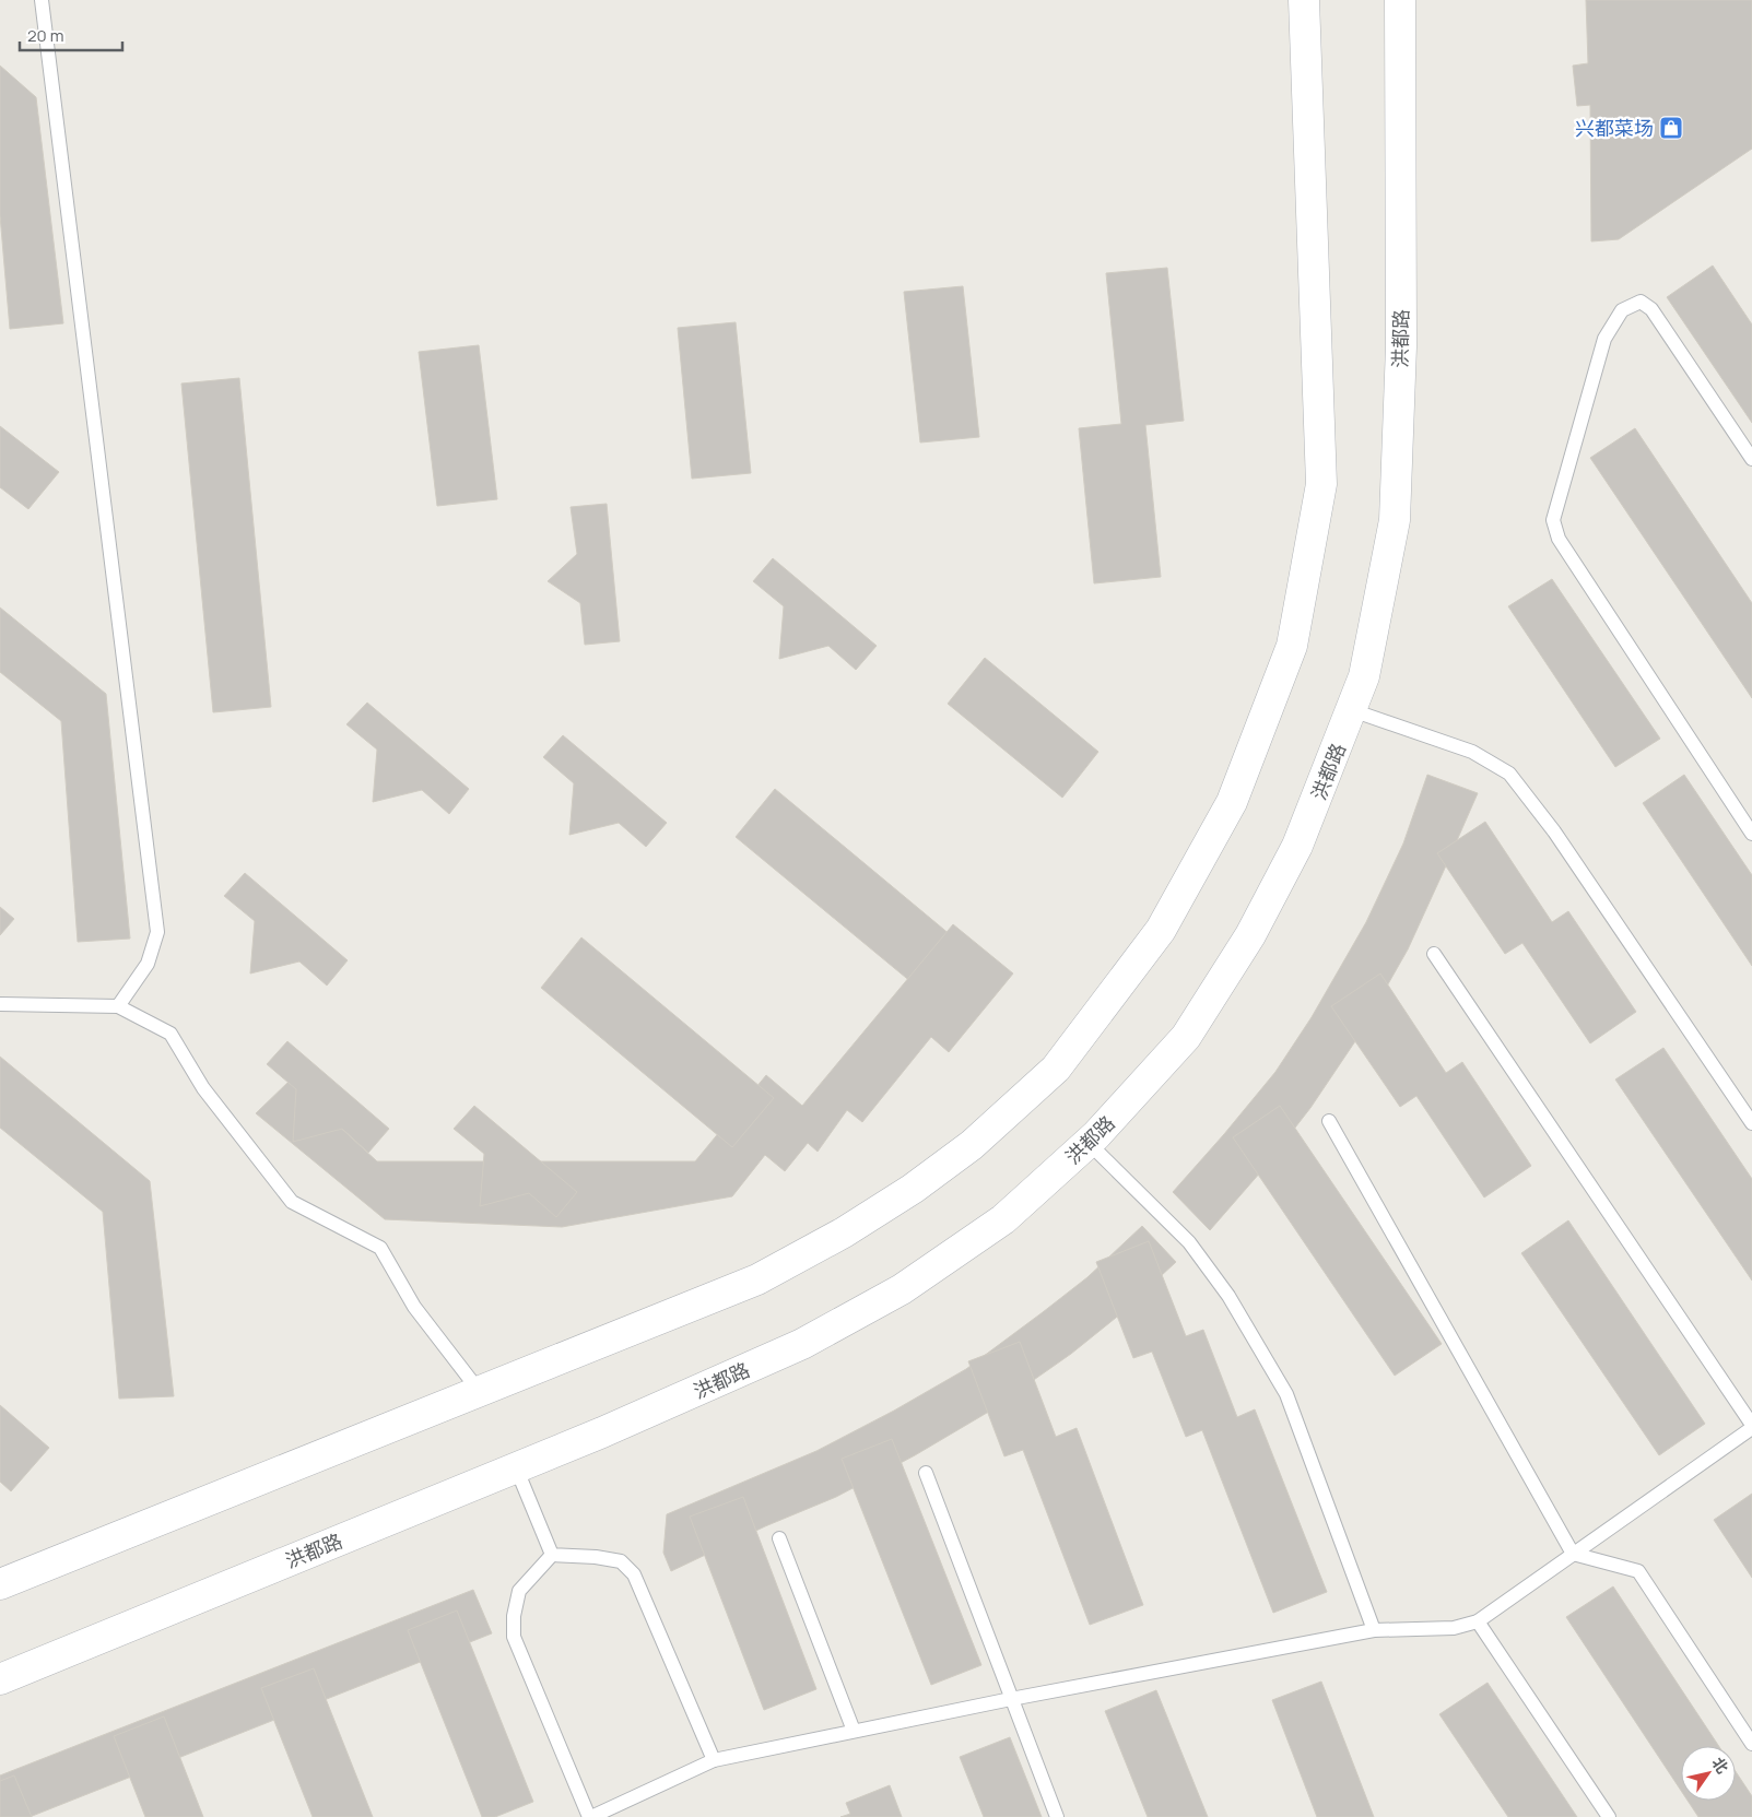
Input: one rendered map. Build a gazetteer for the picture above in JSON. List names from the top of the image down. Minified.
{"streets":{"main road":["洪都路"]},"places":{"shop":["兴都菜场"]},"scale_bar":"20 m","north":"top right"}
